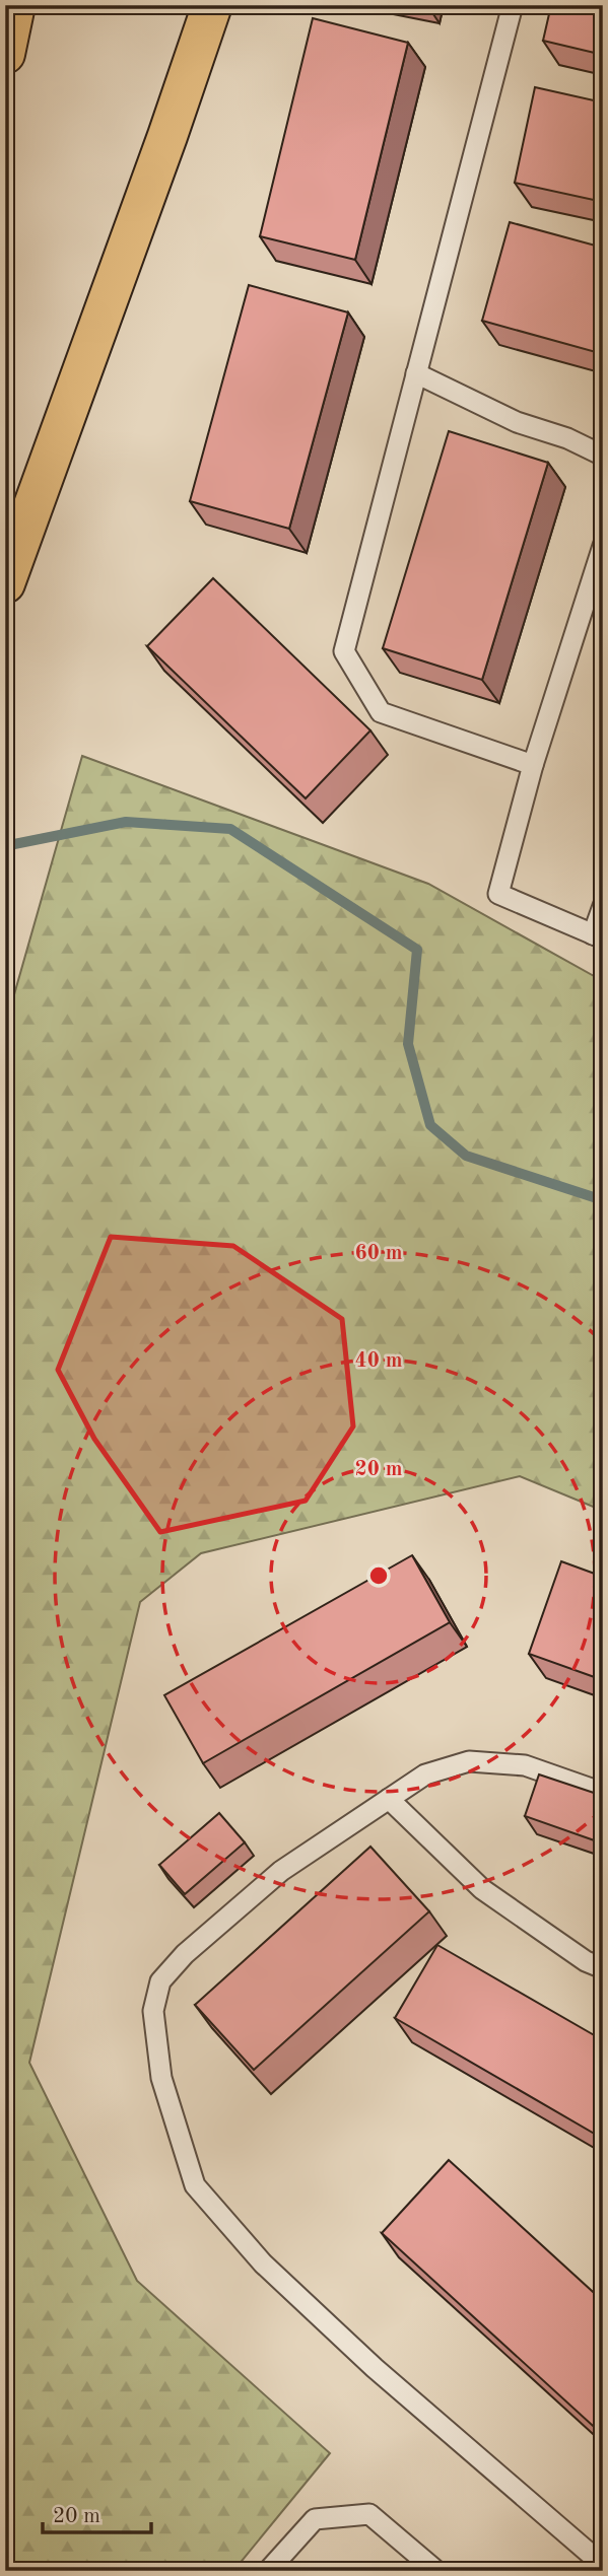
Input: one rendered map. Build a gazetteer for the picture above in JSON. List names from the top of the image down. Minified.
{"scale_bar":"20 m","rings":["60 m","40 m","20 m"]}
